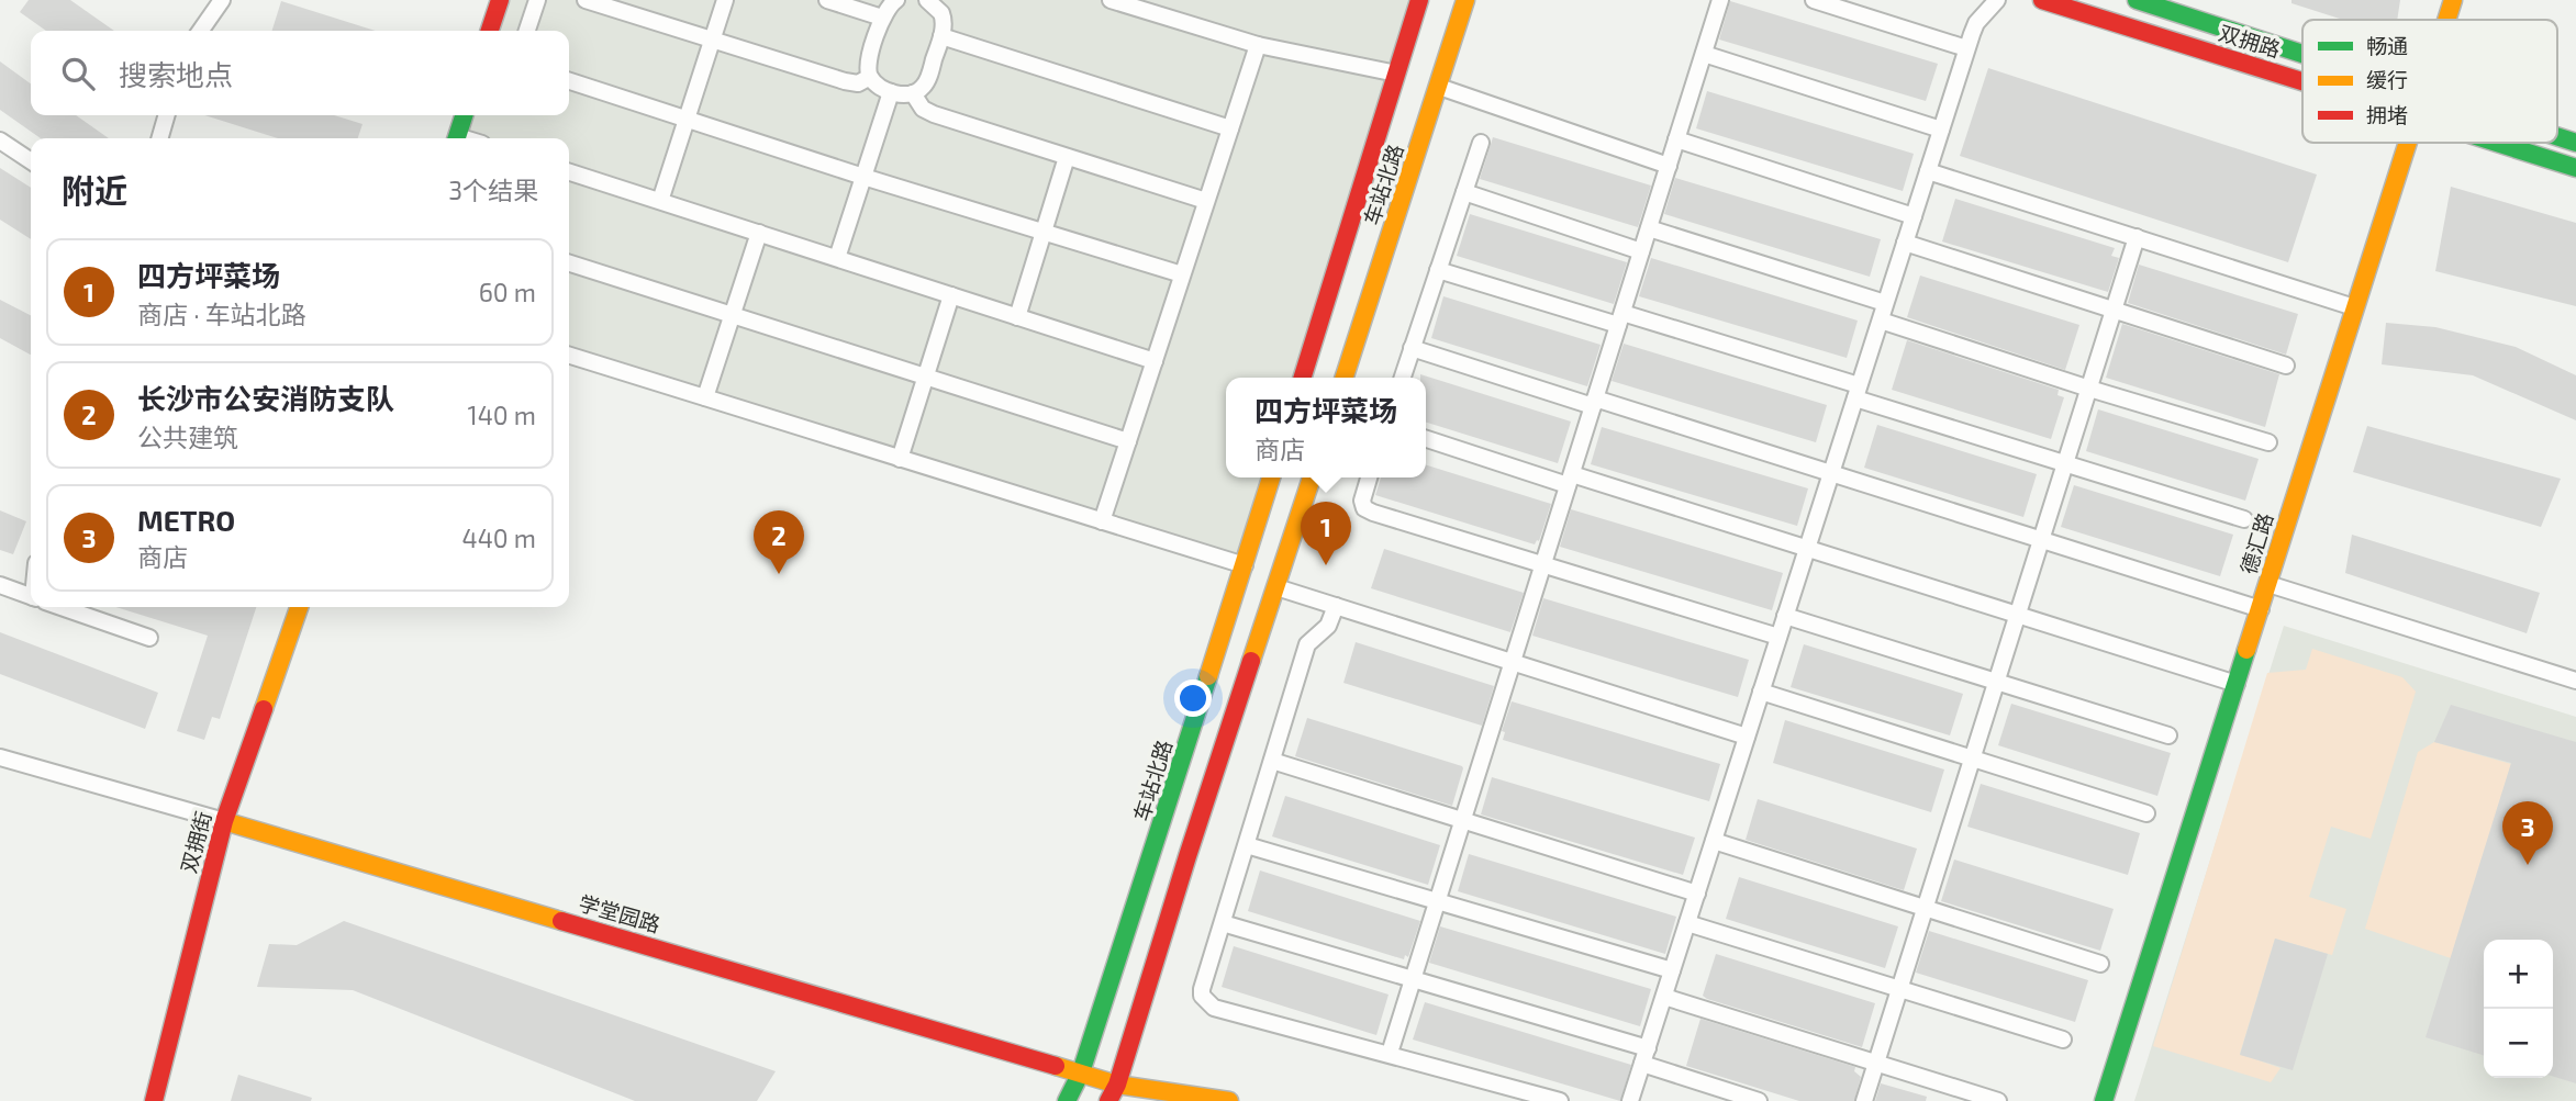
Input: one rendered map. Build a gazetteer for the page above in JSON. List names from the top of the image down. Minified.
{"streets":{"main road":["双拥路","车站北路","德汇路","双拥街","学堂园路"]},"crossings":[["车站北路","学堂园路"],["双拥街","学堂园路"]],"legend":["畅通","缓行","拥堵"],"page":{"search":"搜索地点","heading":["附近","3个结果"],"list":[{"mark":"1","name":"四方坪菜场","note":"商店 · 车站北路","value":"60 m"},{"mark":"2","name":"长沙市公安消防支队","note":"公共建筑","value":"140 m"},{"mark":"3","name":"METRO","note":"商店","value":"440 m"}],"popup":["四方坪菜场","商店"],"pins":["1","2","3"],"map_buttons":["+","−"]}}
